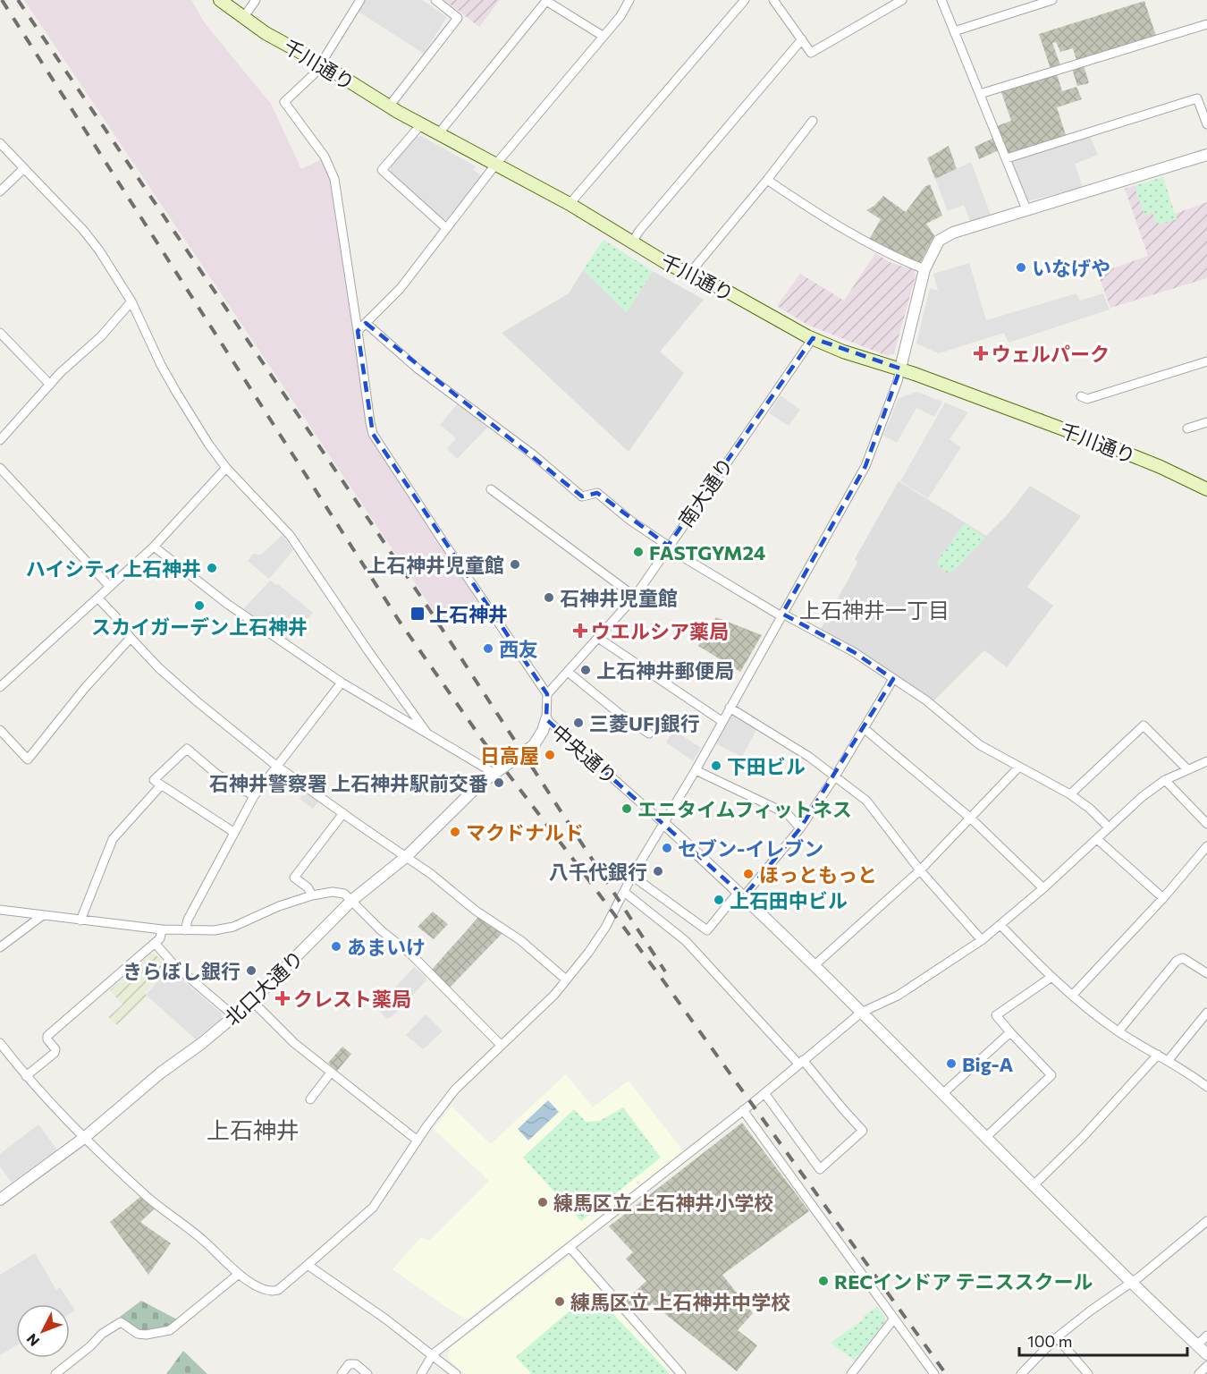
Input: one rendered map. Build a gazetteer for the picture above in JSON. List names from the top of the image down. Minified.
{"streets":{"main road":["千川通り"],"street":["南大通り","中央通り","北口大通り"]},"crossings":[["千川通り","南大通り"],["中央通り","北口大通り"]],"districts":["上石神井一丁目","上石神井"],"places":{"other":["いなげや","FASTGYM24","上石神井児童館","ハイシティ上石神井","石神井児童館","スカイガーデン上石神井","西友","上石神井郵便局","三菱UFJ銀行","日高屋","下田ビル","石神井警察署 上石神井駅前交番","エニタイムフィットネス","マクドナルド","セブン-イレブン","八千代銀行","ほっともっと","上石田中ビル","あまいけ","きらぼし銀行","Big-A","練馬区立 上石神井小学校","RECインドア テニススクール","練馬区立 上石神井中学校"],"health":["ウェルパーク","ウエルシア薬局","クレスト薬局"],"transit":["上石神井"]},"scale_bar":"100 m","north":"bottom left"}
